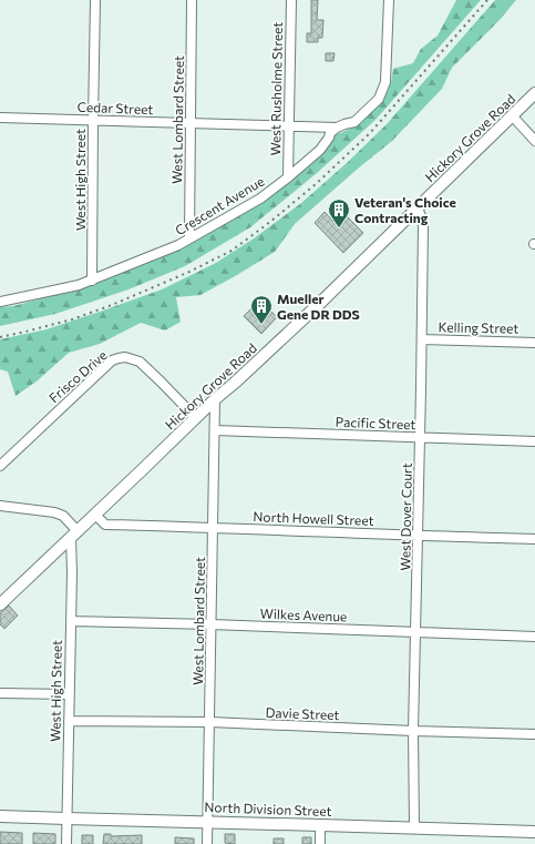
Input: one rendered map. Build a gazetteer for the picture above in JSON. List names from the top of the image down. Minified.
{"streets":{"main road":["Hickory Grove Road","North Division Street"],"street":["West Rusholme Street","Cedar Street","West Lombard Street","West High Street","Crescent Avenue","Kelling Street","Frisco Drive","Pacific Street","West Dover Court","North Howell Street","Wilkes Avenue","Davie Street"]},"crossings":[["West Rusholme Street","Cedar Street"],["West Rusholme Street","Crescent Avenue"],["Cedar Street","West Lombard Street"],["Cedar Street","West High Street"],["Cedar Street","Crescent Avenue"],["West Lombard Street","Hickory Grove Road"],["West Lombard Street","Crescent Avenue"],["West Lombard Street","Pacific Street"],["West Lombard Street","North Howell Street"],["West Lombard Street","Wilkes Avenue"],["West Lombard Street","Davie Street"],["West Lombard Street","North Division Street"],["Hickory Grove Road","West High Street"],["Hickory Grove Road","Frisco Drive"],["Hickory Grove Road","West Dover Court"],["Hickory Grove Road","North Howell Street"],["West High Street","Crescent Avenue"],["West High Street","Wilkes Avenue"],["West High Street","Davie Street"],["West High Street","North Division Street"],["Kelling Street","West Dover Court"],["Pacific Street","West Dover Court"],["West Dover Court","North Howell Street"],["West Dover Court","Wilkes Avenue"],["West Dover Court","Davie Street"],["West Dover Court","North Division Street"]],"places":{"building":["Veteran's Choice Contracting","Mueller Gene DR DDS"]}}
